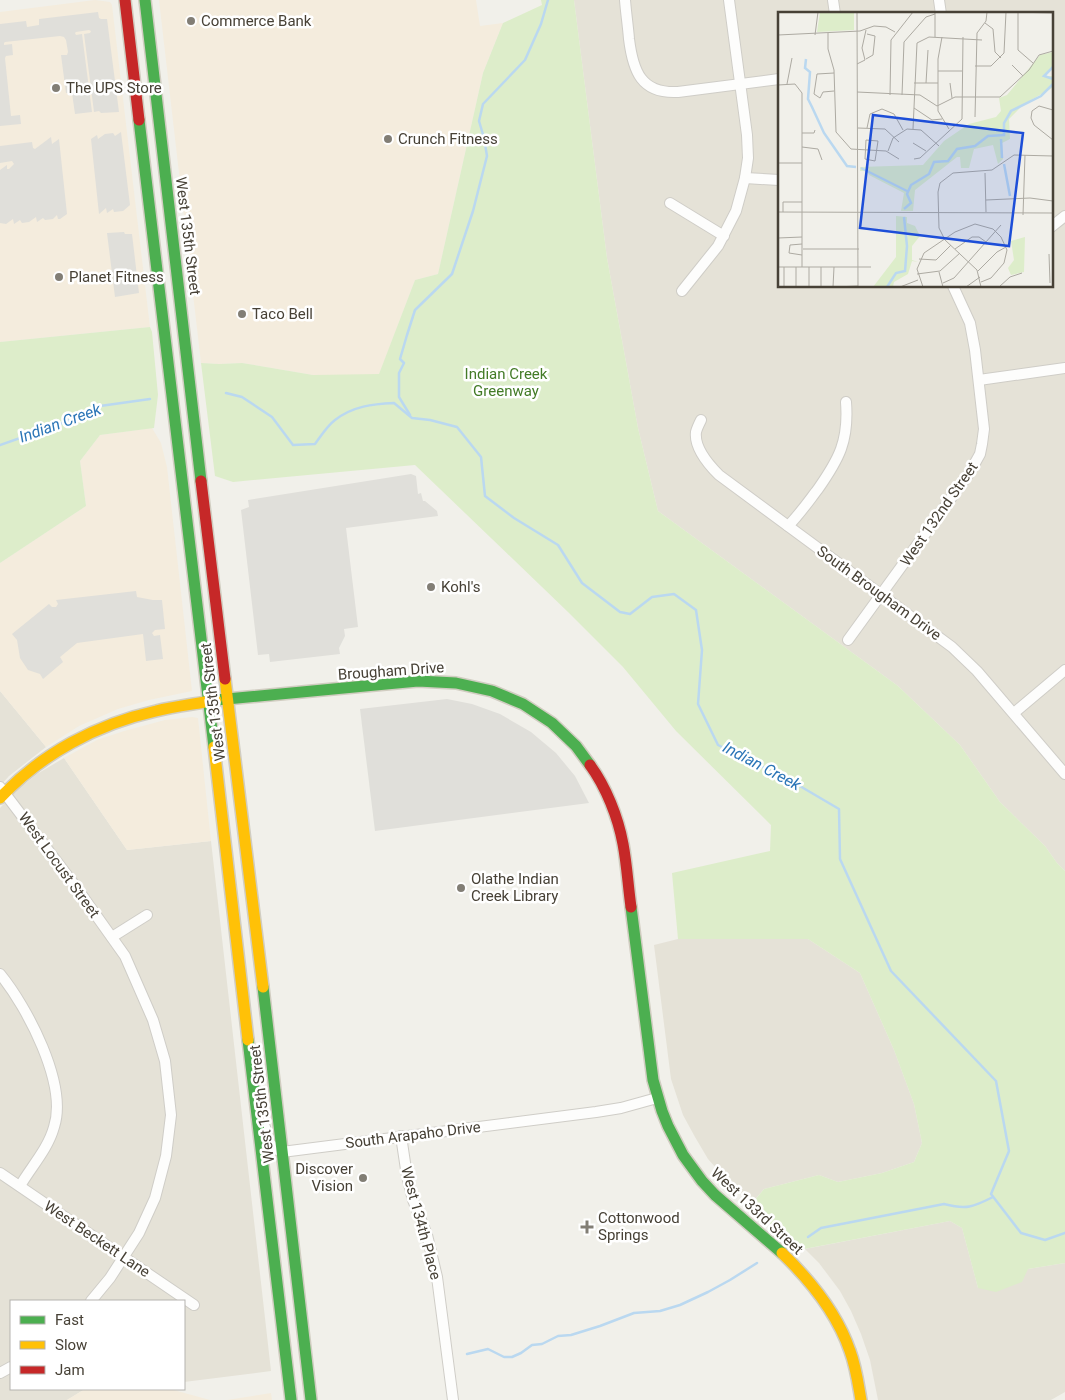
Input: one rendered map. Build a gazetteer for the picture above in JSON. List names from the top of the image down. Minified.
{"streets":{"main road":["West 135th Street","Brougham Drive","West 133rd Street"],"street":["West 132nd Street","South Brougham Drive","West Locust Street","South Arapaho Drive","West 134th Place","West Beckett Lane"]},"crossings":[["West 135th Street","Brougham Drive"],["West 135th Street","South Arapaho Drive"],["West 132nd Street","South Brougham Drive"],["Brougham Drive","West Locust Street"],["Brougham Drive","West 133rd Street"],["West Locust Street","West Beckett Lane"],["South Arapaho Drive","West 133rd Street"],["South Arapaho Drive","West 134th Place"]],"water":["Indian Creek"],"parks":["Indian Creek Greenway"],"places":{"other":["Commerce Bank","The UPS Store","Crunch Fitness","Planet Fitness","Taco Bell","Kohl's","Olathe Indian Creek Library","Discover Vision"],"health":["Cottonwood Springs"]},"legend":["Fast","Slow","Jam"]}
